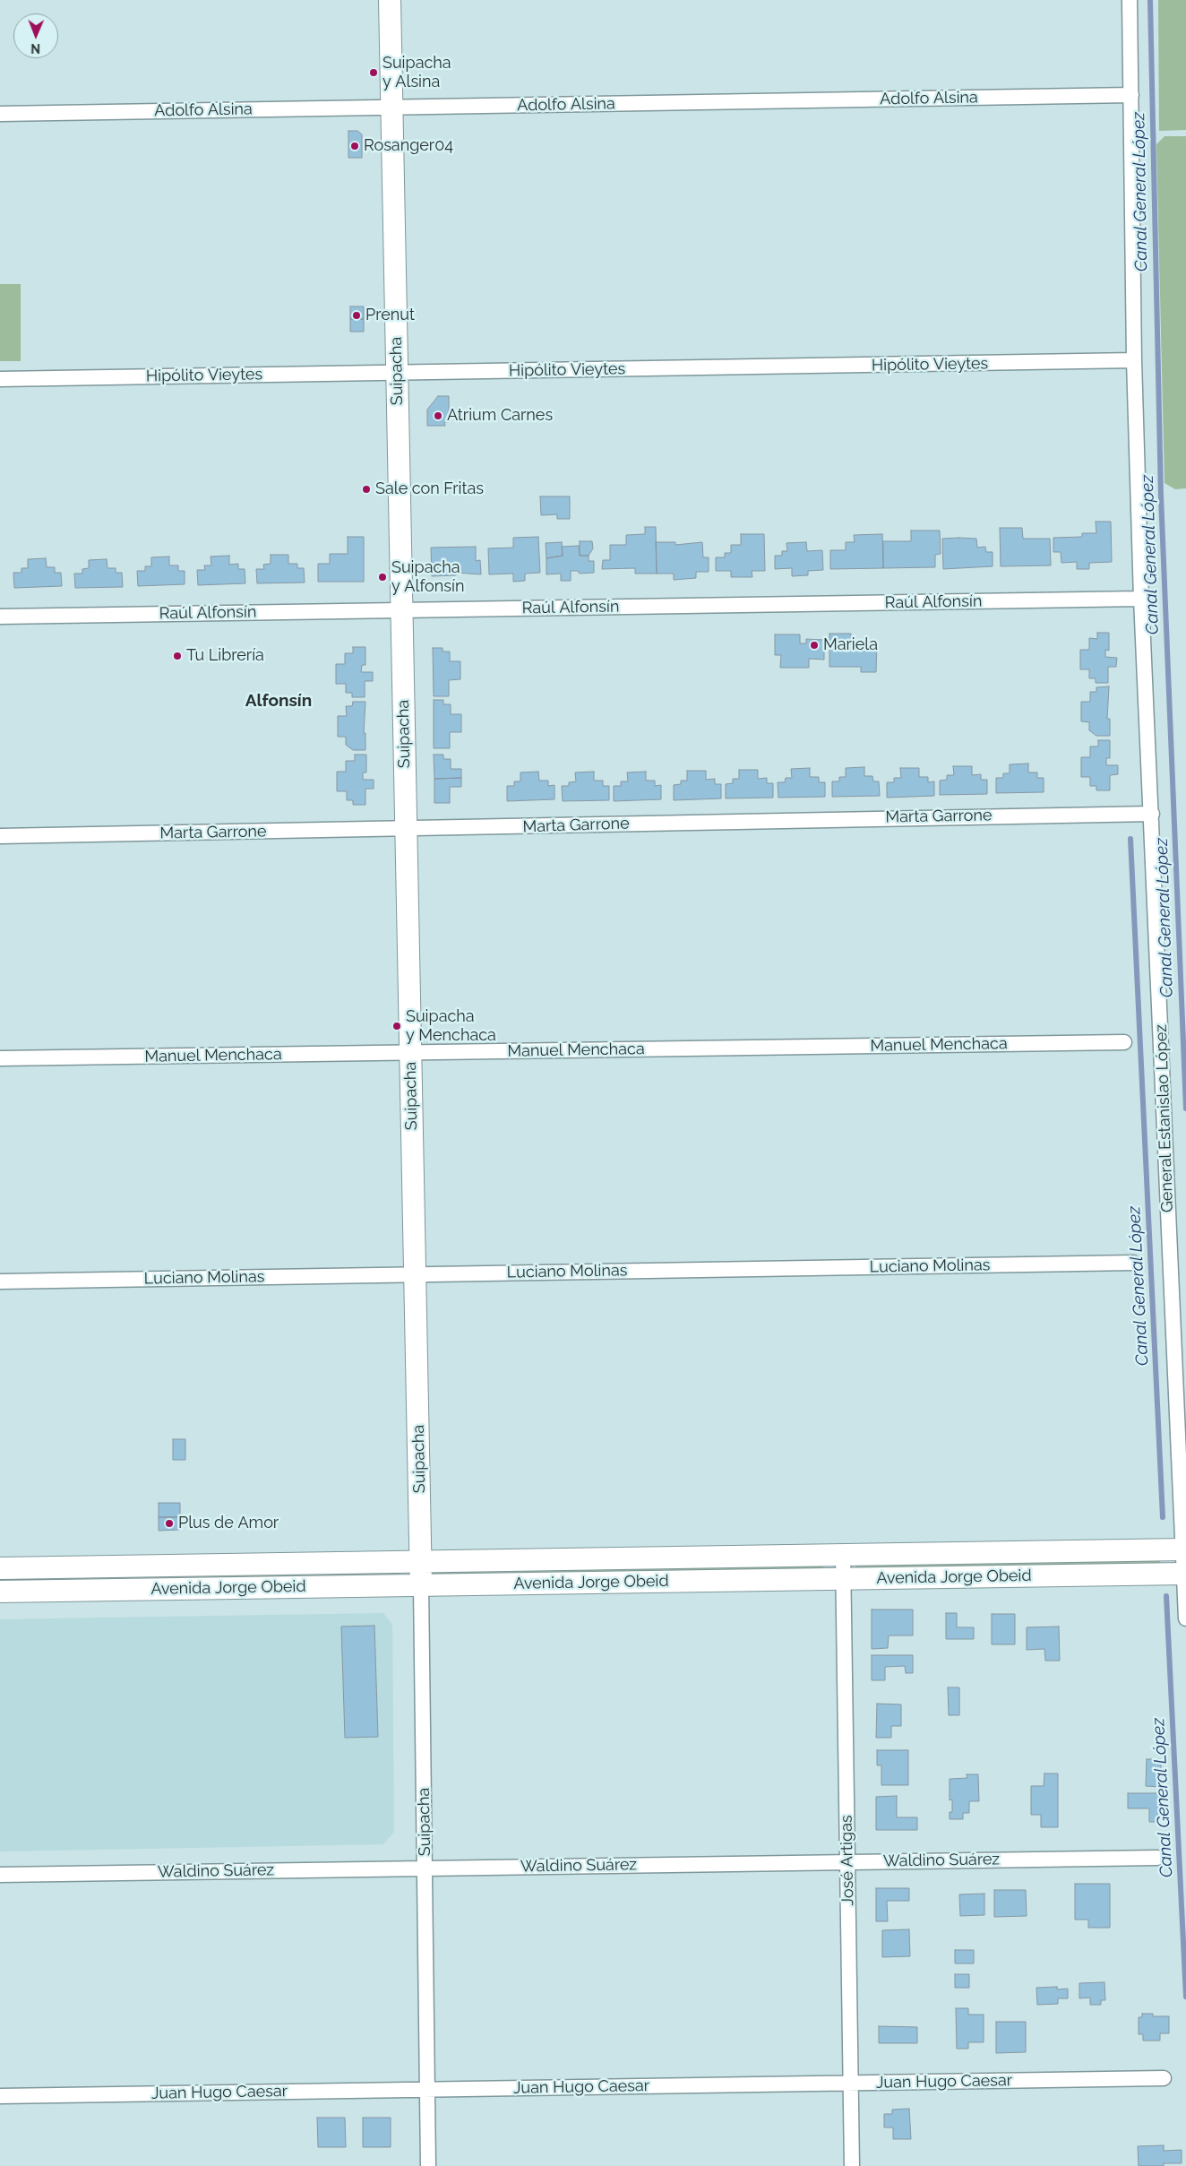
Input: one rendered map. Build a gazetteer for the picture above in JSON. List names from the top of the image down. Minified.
{"streets":{"main road":["Suipacha","Avenida Jorge Obeid"],"street":["Adolfo Alsina","Hipólito Vieytes","Raúl Alfonsín","Marta Garrone","Manuel Menchaca","General Estanislao López","Luciano Molinas","José Artigas","Waldino Suárez","Juan Hugo Caesar"]},"crossings":[["Adolfo Alsina","Suipacha"],["Adolfo Alsina","General Estanislao López"],["Hipólito Vieytes","Suipacha"],["Hipólito Vieytes","General Estanislao López"],["Suipacha","Raúl Alfonsín"],["Suipacha","Marta Garrone"],["Suipacha","Manuel Menchaca"],["Suipacha","Luciano Molinas"],["Suipacha","Avenida Jorge Obeid"],["Suipacha","Waldino Suárez"],["Suipacha","Juan Hugo Caesar"],["Raúl Alfonsín","General Estanislao López"],["Marta Garrone","General Estanislao López"],["General Estanislao López","Avenida Jorge Obeid"],["Avenida Jorge Obeid","José Artigas"],["José Artigas","Waldino Suárez"],["José Artigas","Juan Hugo Caesar"]],"districts":["Alfonsín"],"water":["Canal General López"],"places":["Suipacha y Alsina","Rosanger04","Prenut","Atrium Carnes","Sale con Fritas","Suipacha y Alfonsín","Mariela","Tu Librería","Suipacha y Menchaca","Plus de Amor"],"north":"bottom"}
